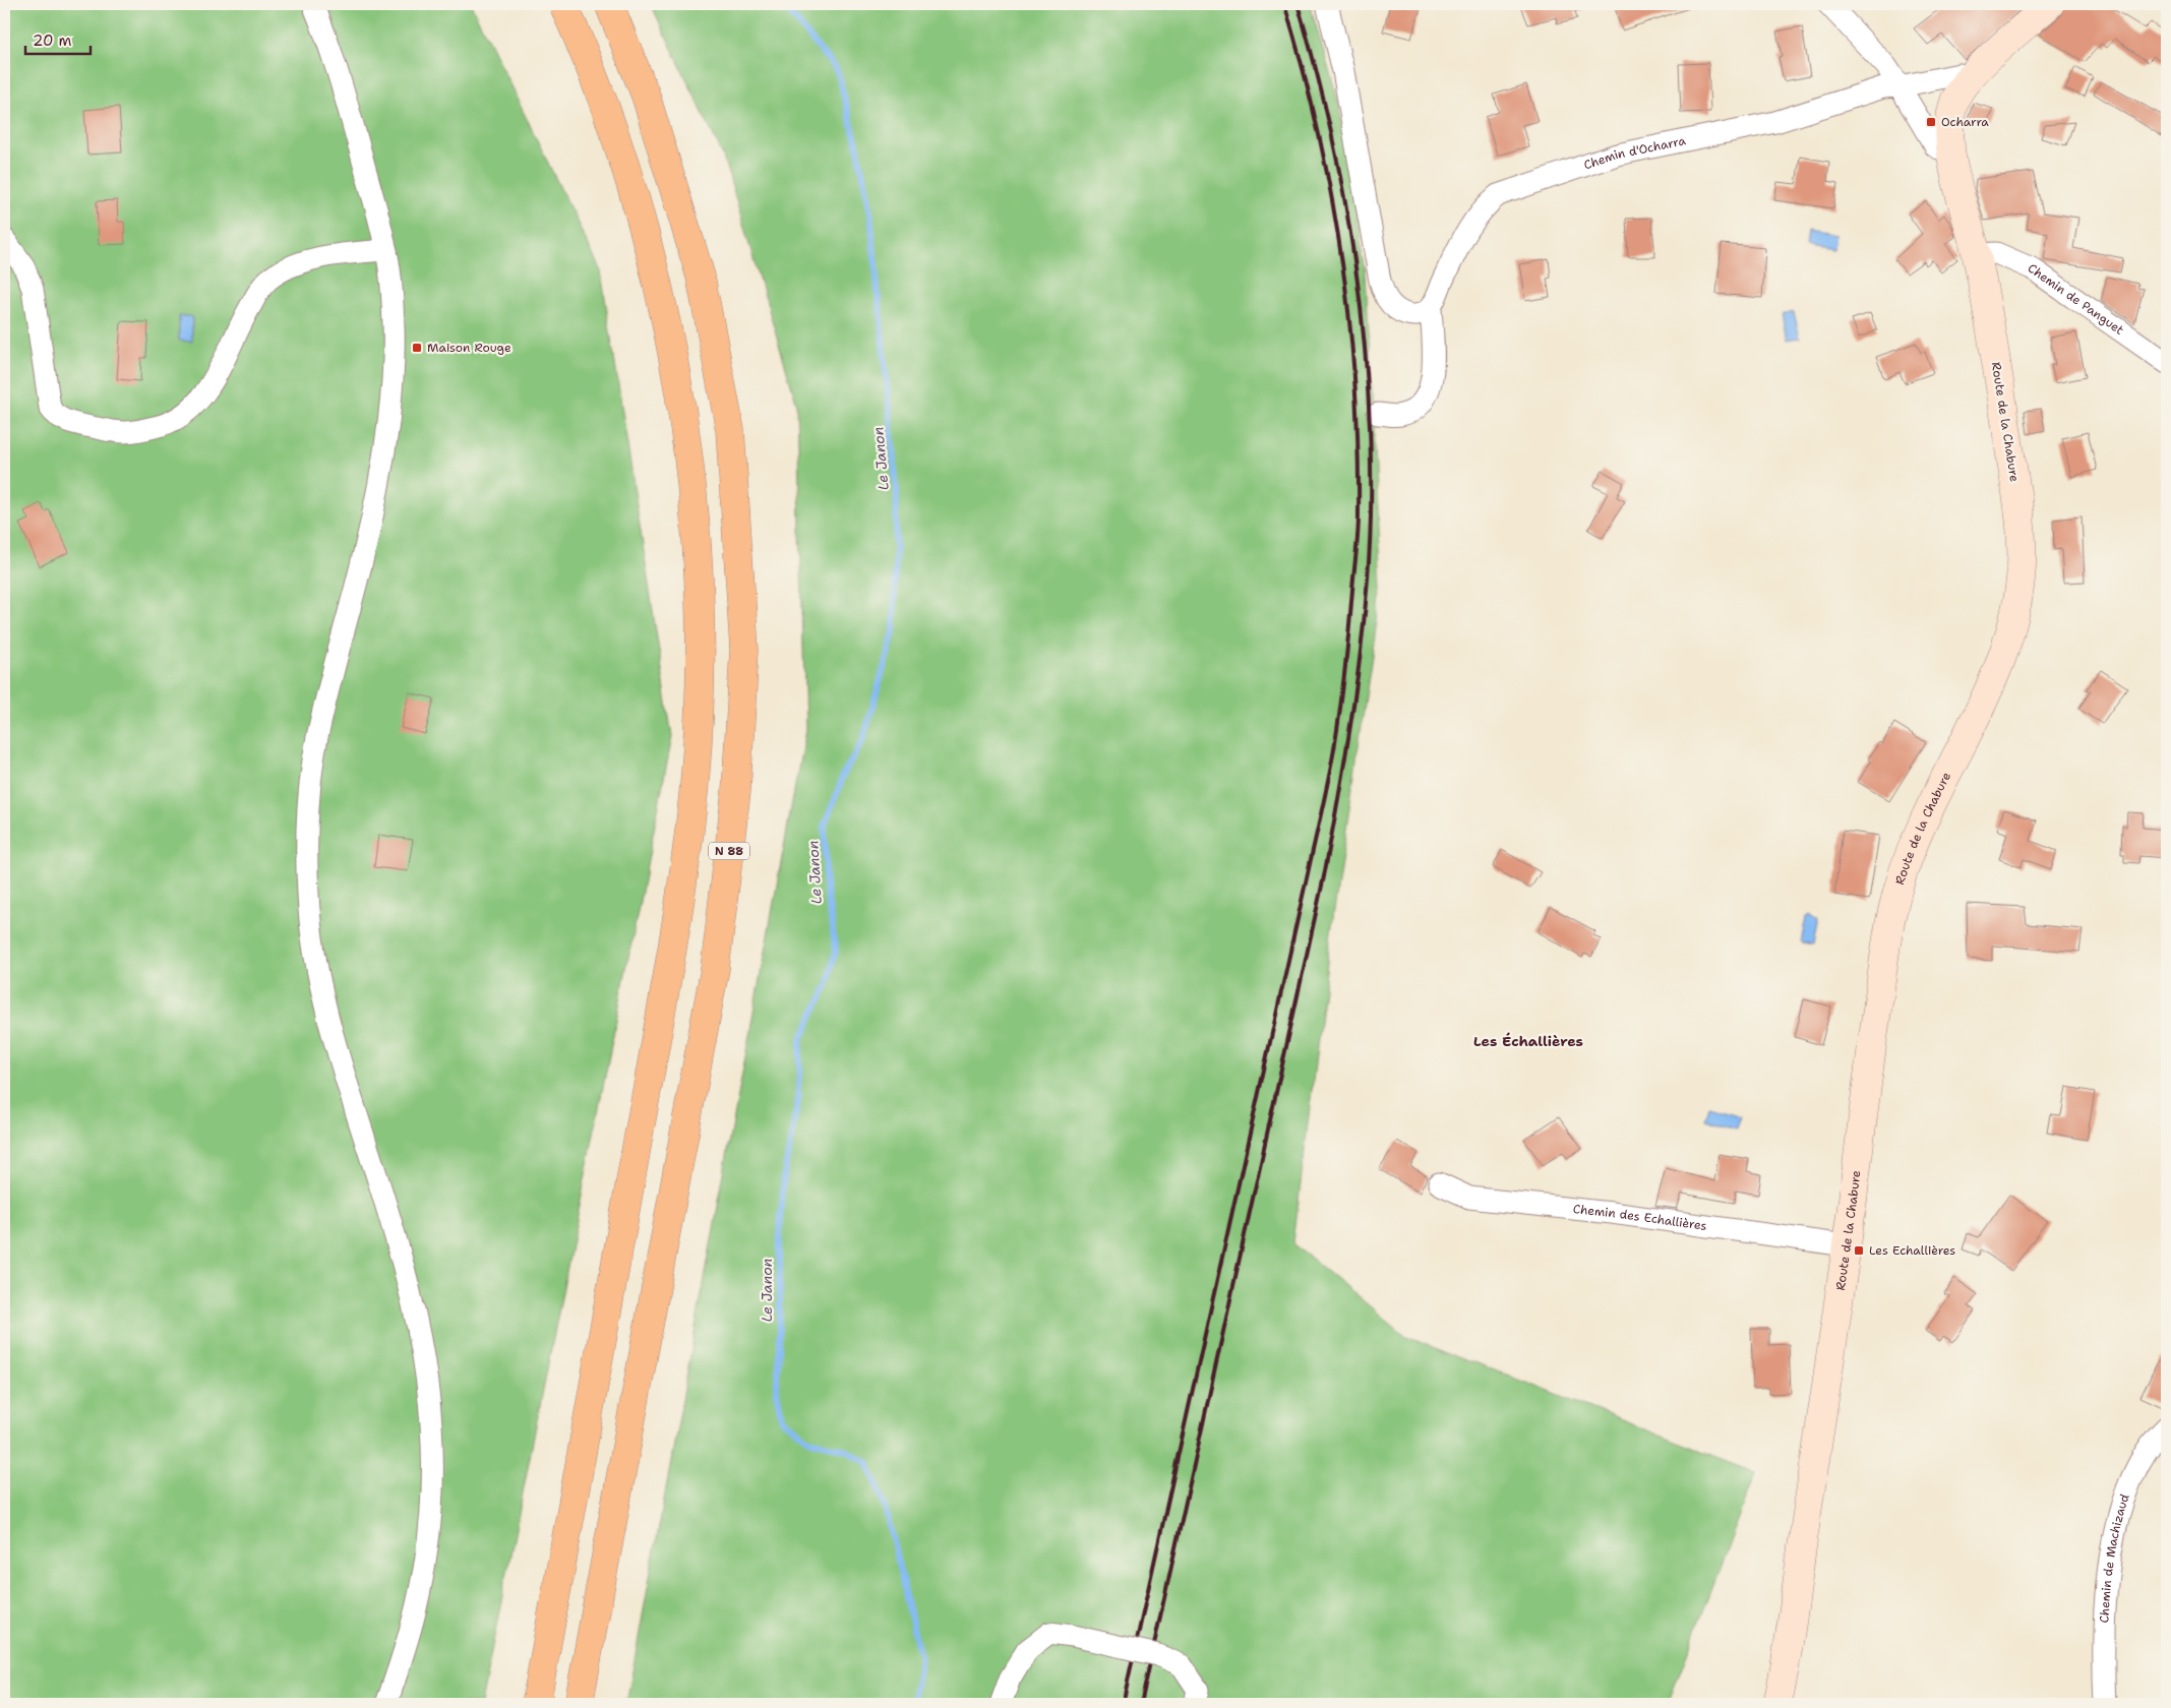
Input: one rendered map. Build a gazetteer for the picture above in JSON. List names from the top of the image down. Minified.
{"streets":{"highway":["N 88"],"main road":["Route de la Chabure"],"street":["Chemin d'Ocharra","Chemin de Panguet","Chemin des Echallières","Chemin de Machizaud"]},"crossings":[["Chemin d'Ocharra","Route de la Chabure"],["Chemin de Panguet","Route de la Chabure"],["Route de la Chabure","Chemin des Echallières"]],"districts":["Les Échallières"],"water":["Le Janon"],"places":{"transit":["Ocharra","Maison Rouge","Les Echallières"]},"scale_bar":"20 m"}
